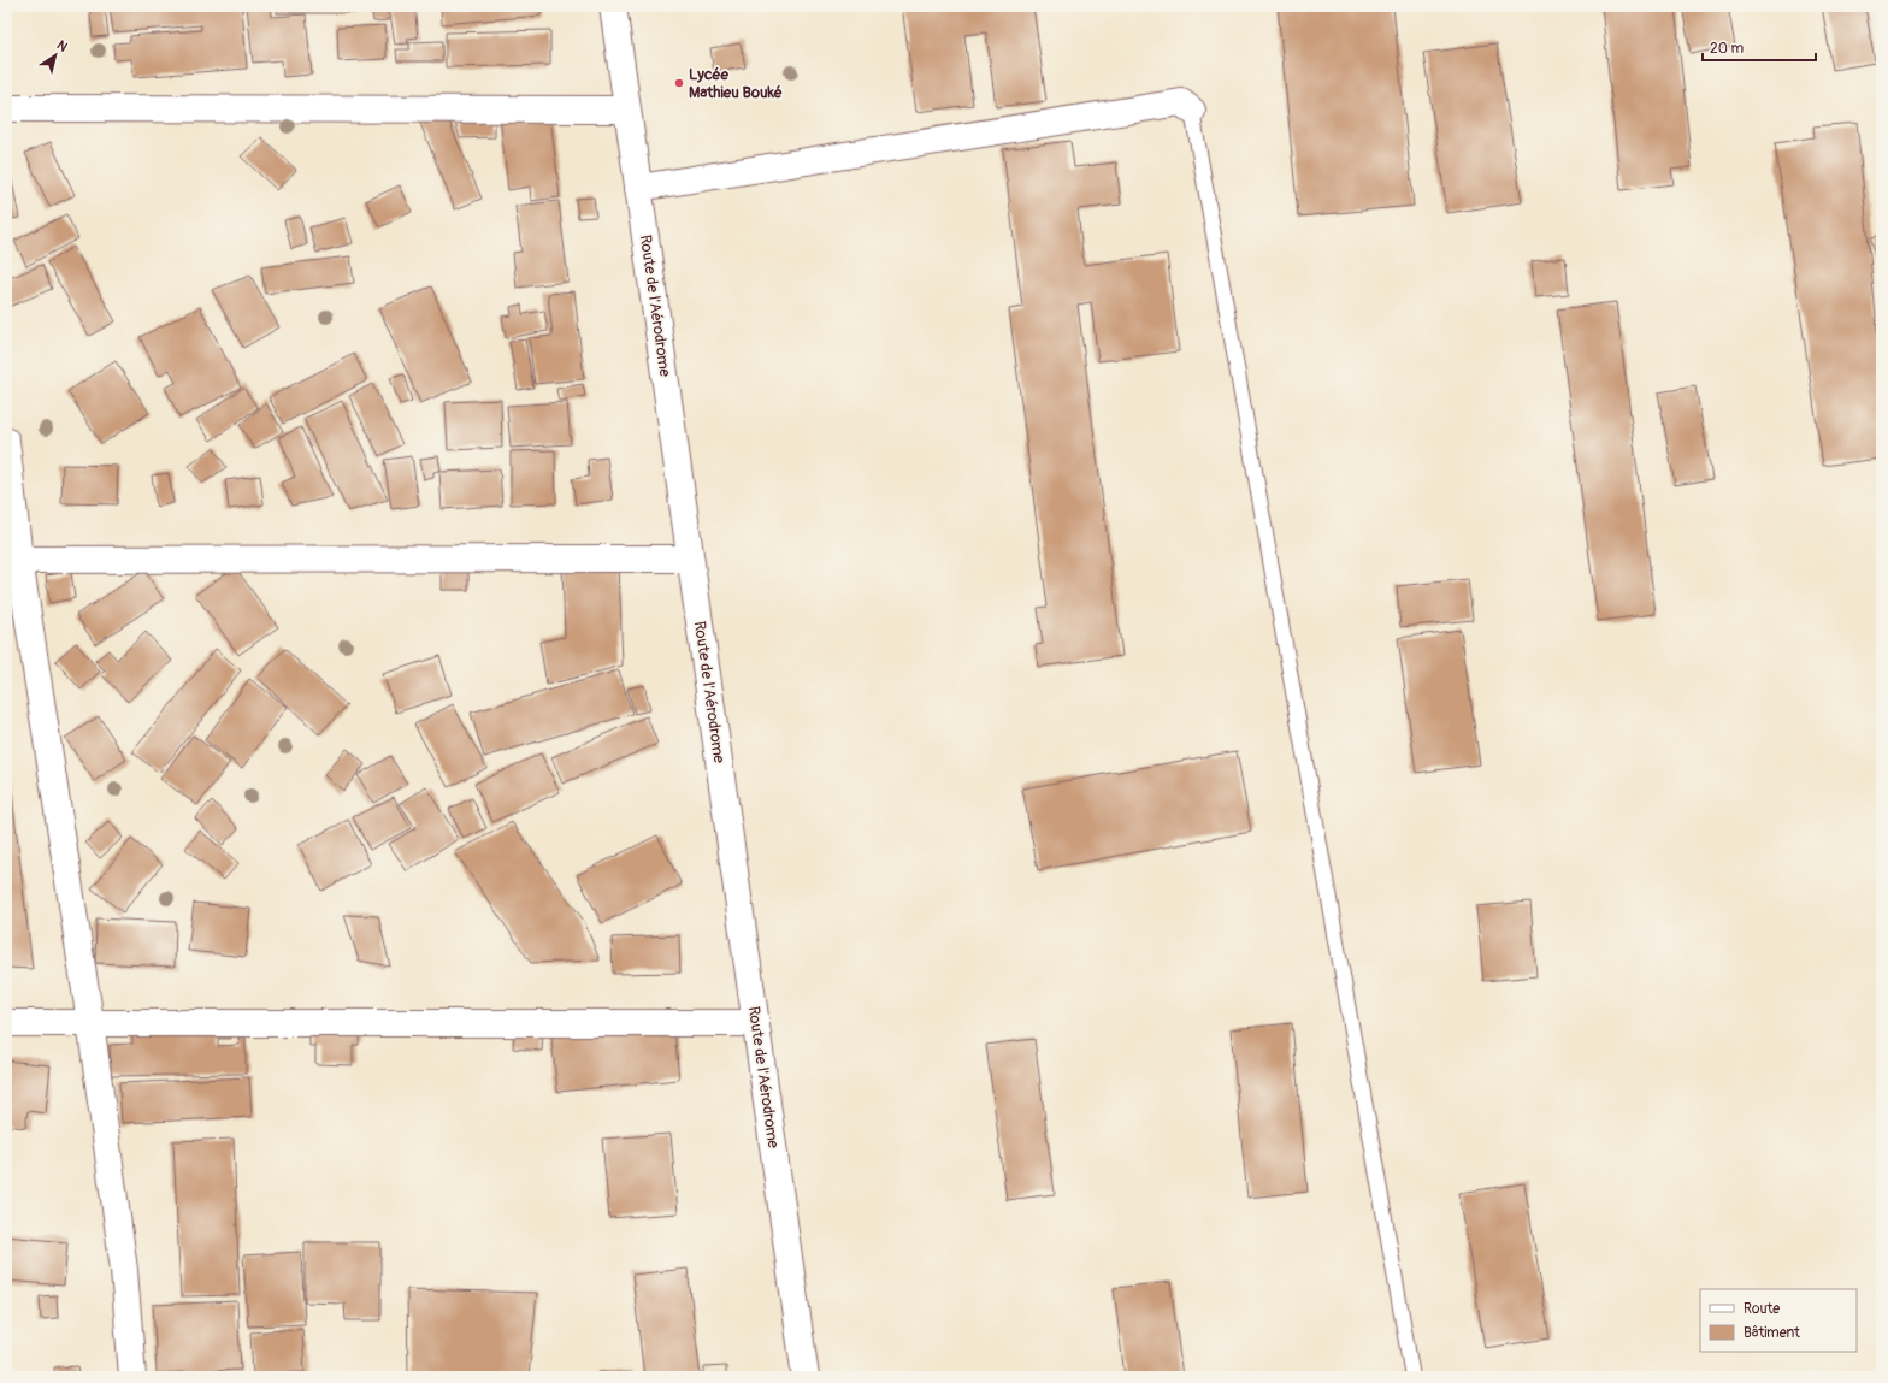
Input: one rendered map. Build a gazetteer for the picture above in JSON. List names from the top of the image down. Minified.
{"streets":{"street":["Route de l'Aérodrome"]},"places":["Lycée Mathieu Bouké"],"legend":["Route","Bâtiment"],"scale_bar":"20 m","north":"top right"}
